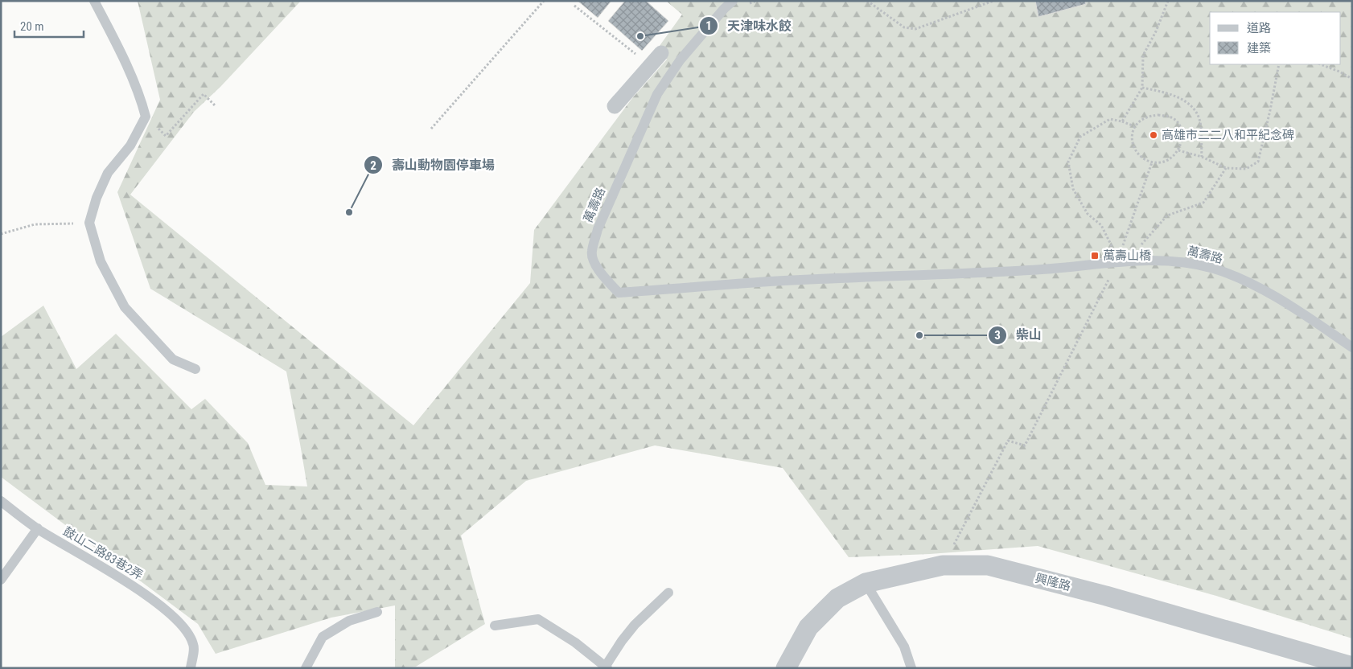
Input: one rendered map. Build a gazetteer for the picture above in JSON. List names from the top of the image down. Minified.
{"streets":{"street":["興隆路"],"lane":["萬壽路","鼓山二路83巷2弄"]},"places":{"other":["天津味水餃","高雄市二二八和平紀念碑","壽山動物園停車場","柴山"],"transit":["萬壽山橋"]},"legend":["道路","建築"],"scale_bar":"20 m"}
